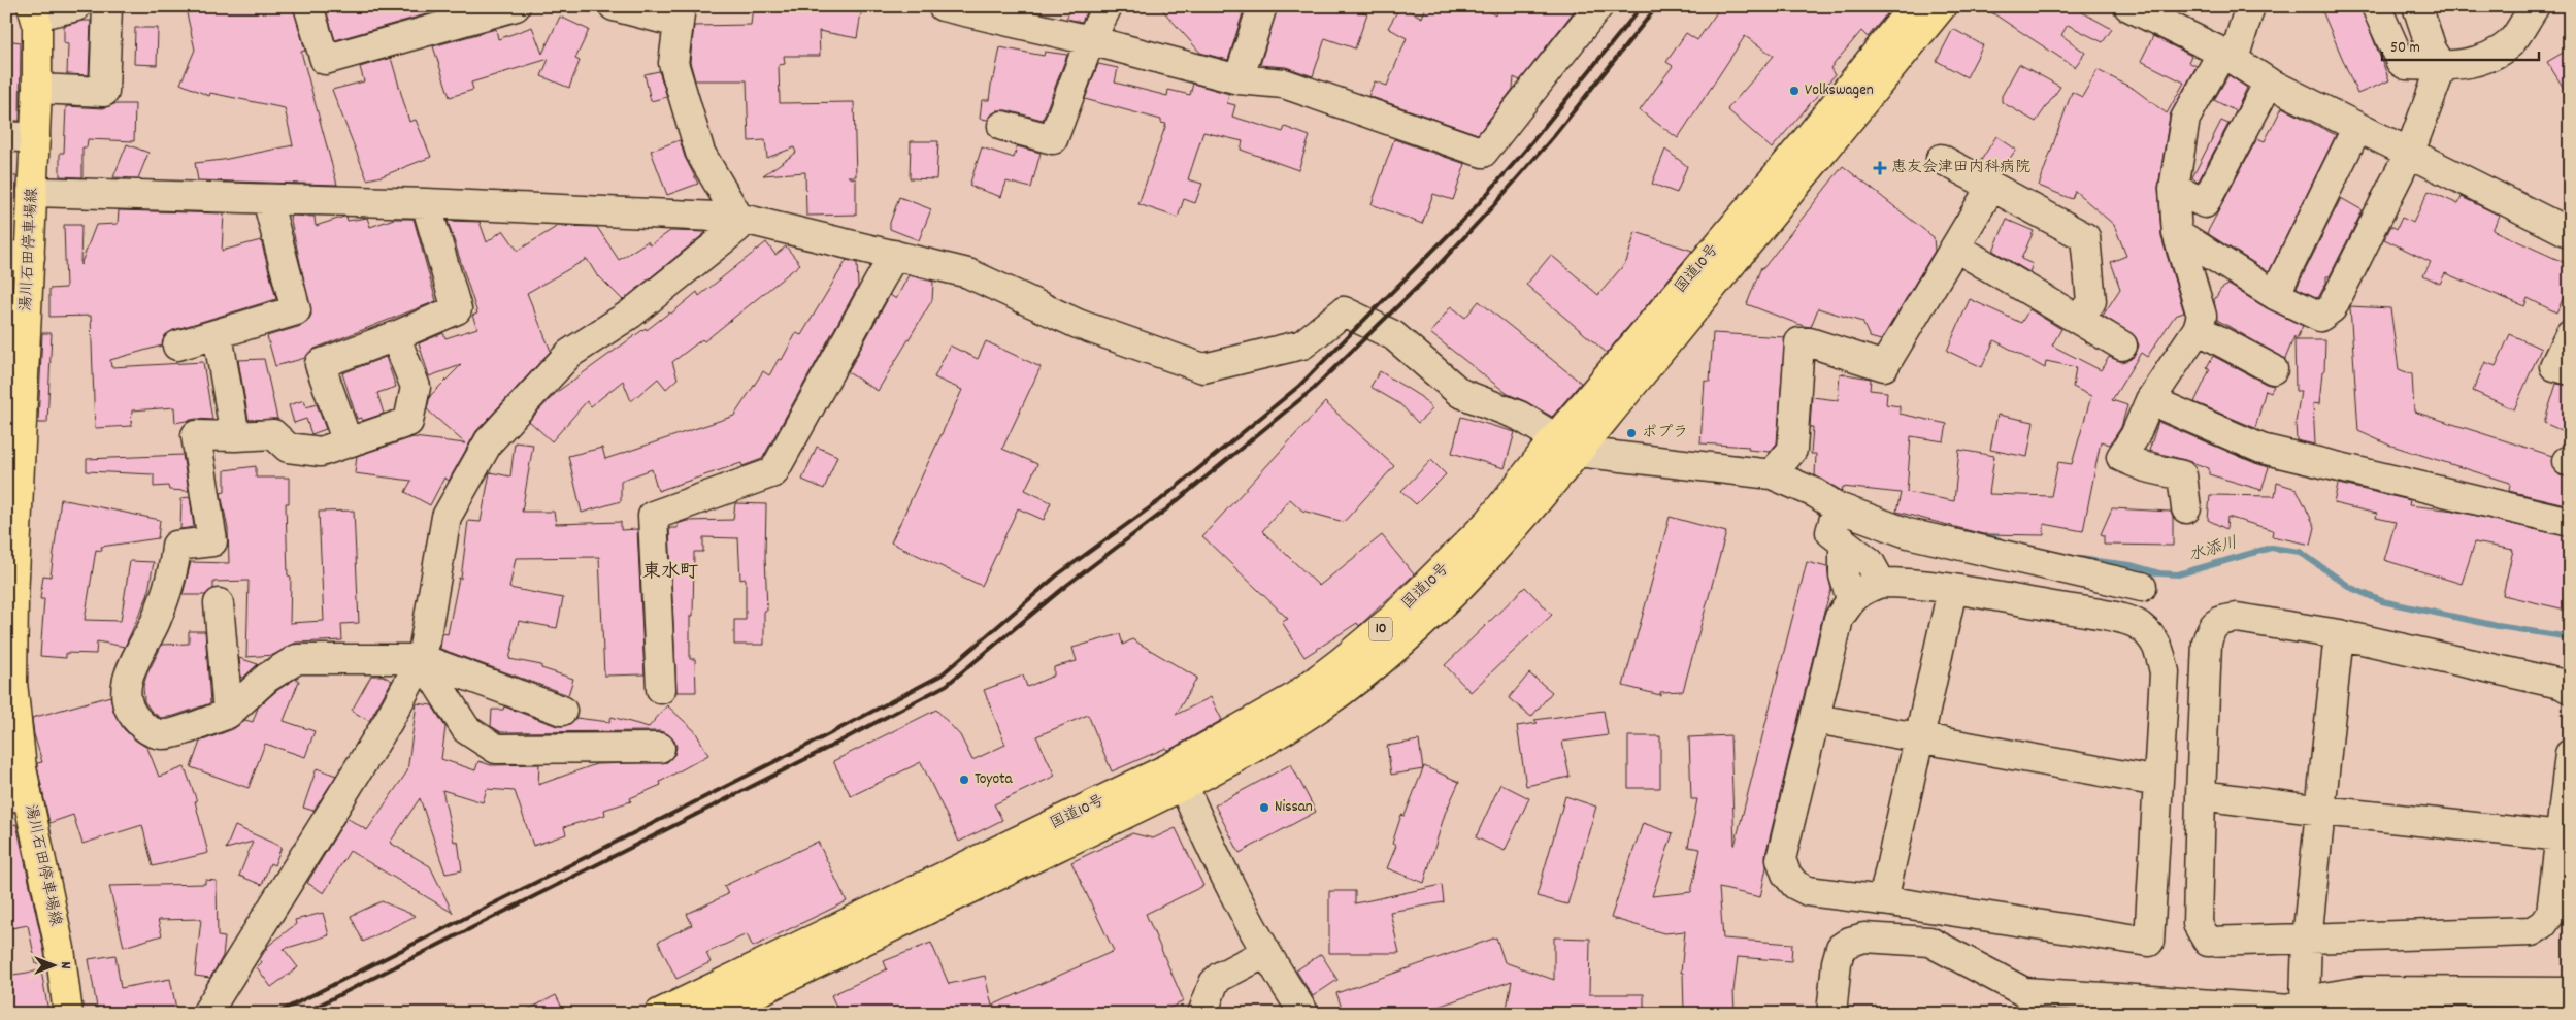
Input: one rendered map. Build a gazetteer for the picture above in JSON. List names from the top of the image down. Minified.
{"streets":{"main road":["湯川石田停車場線","国道10号","10"]},"districts":["東水町"],"water":["水添川"],"places":{"other":["Volkswagen","ポプラ","Toyota","Nissan"],"health":["恵友会津田内科病院"]},"scale_bar":"50 m","north":"right"}
